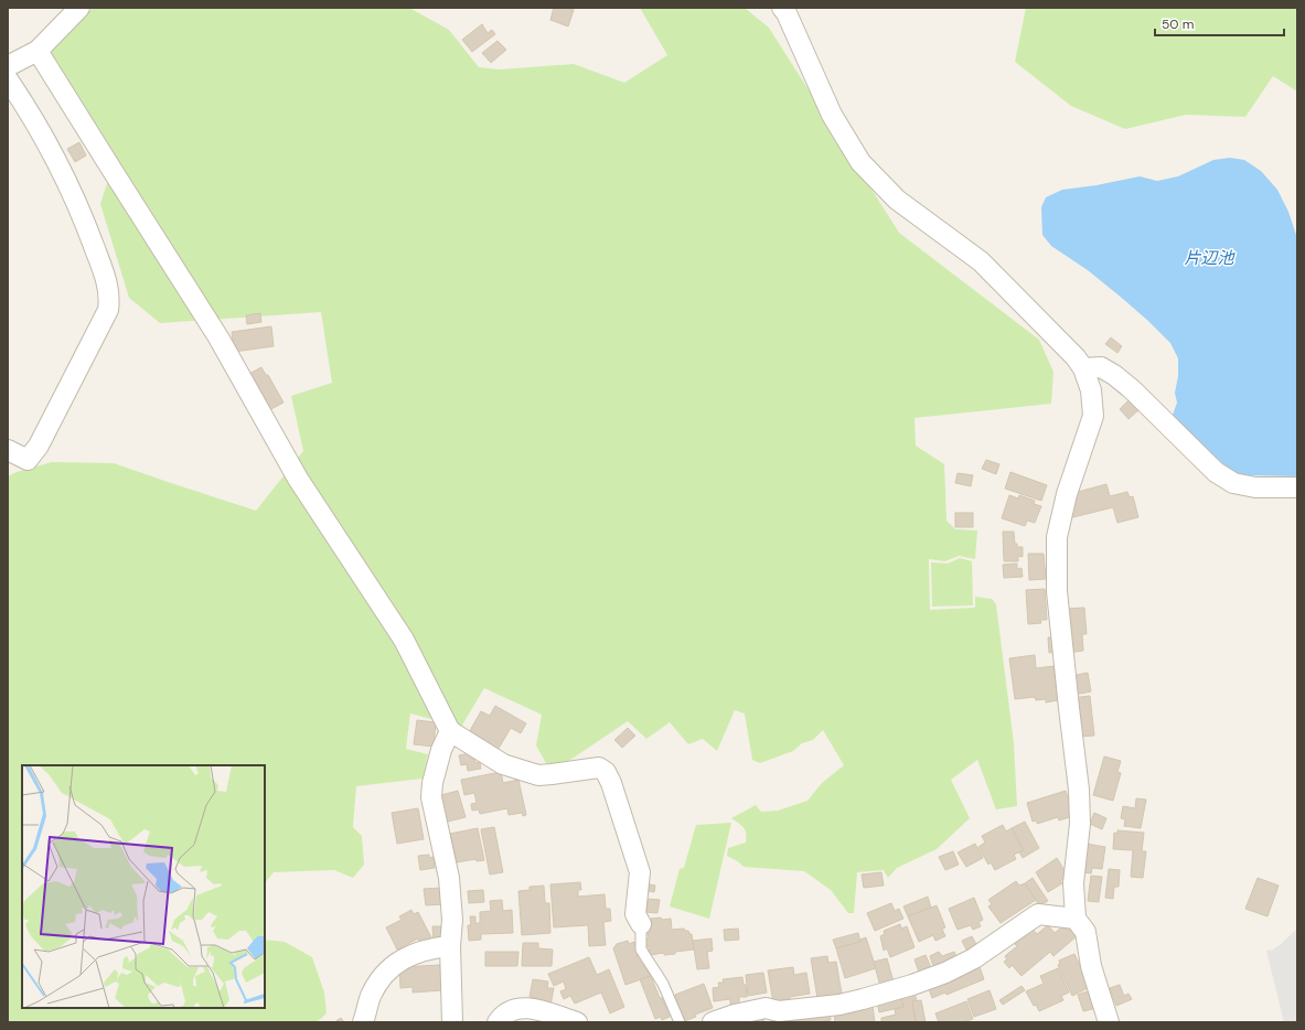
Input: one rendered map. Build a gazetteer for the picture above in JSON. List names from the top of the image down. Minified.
{"water":["片辺池"],"scale_bar":"50 m"}
